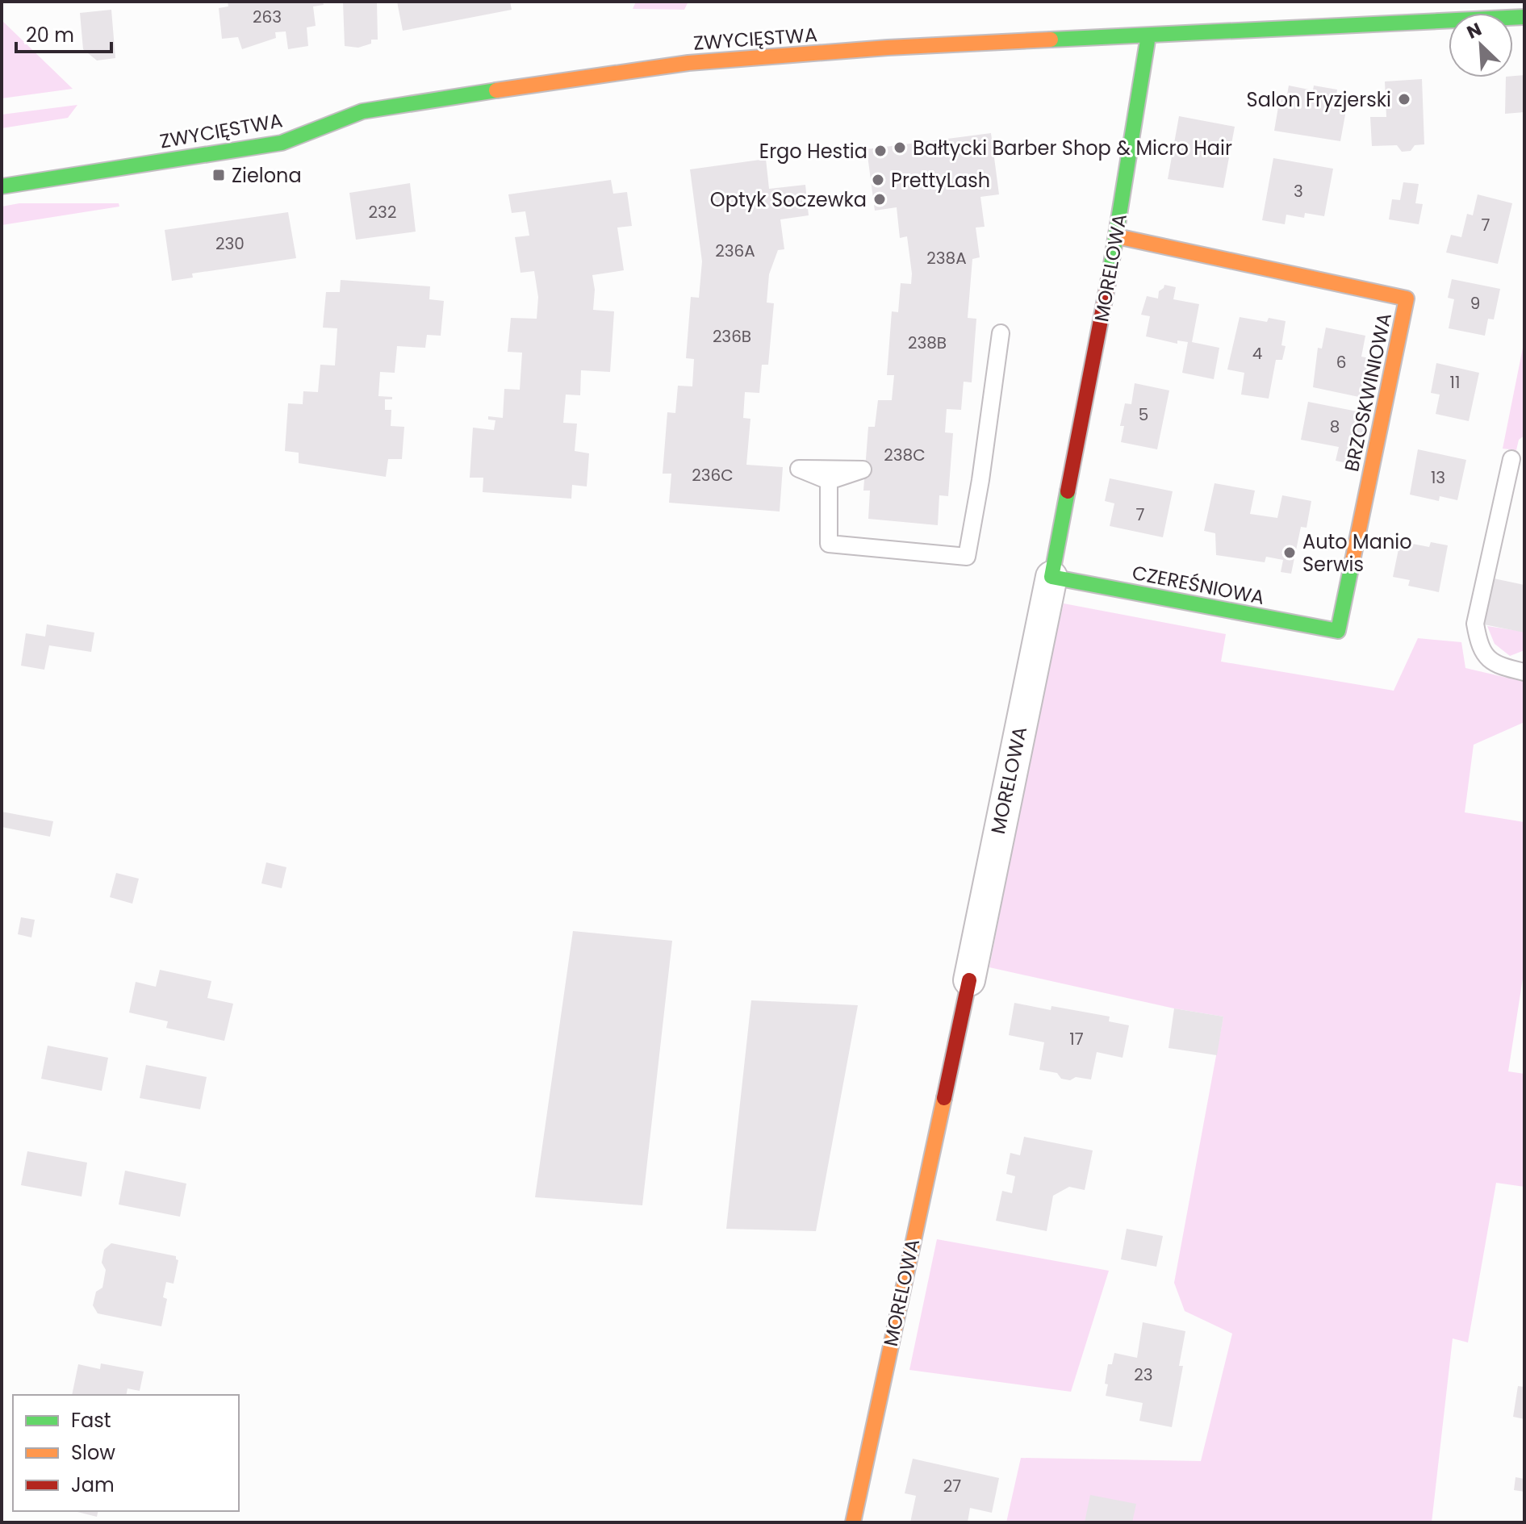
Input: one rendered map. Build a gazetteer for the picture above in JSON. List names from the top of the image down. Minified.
{"streets":{"street":["ZWYCIĘSTWA","MORELOWA","BRZOSKWINIOWA","CZEREŚNIOWA"]},"crossings":[["ZWYCIĘSTWA","MORELOWA"],["MORELOWA","BRZOSKWINIOWA"],["MORELOWA","CZEREŚNIOWA"],["BRZOSKWINIOWA","CZEREŚNIOWA"]],"places":{"other":["Salon Fryzjerski","Bałtycki Barber Shop & Micro Hair","Ergo Hestia","PrettyLash","Optyk Soczewka","Auto Manio Serwis"],"transit":["Zielona"]},"house_numbers":["263","3","232","7","230","236A","238A","9","236B","238B","4","6","11","5","8","238C","236C","13","7","17","23","27"],"legend":["Fast","Slow","Jam"],"scale_bar":"20 m","north":"top left"}
